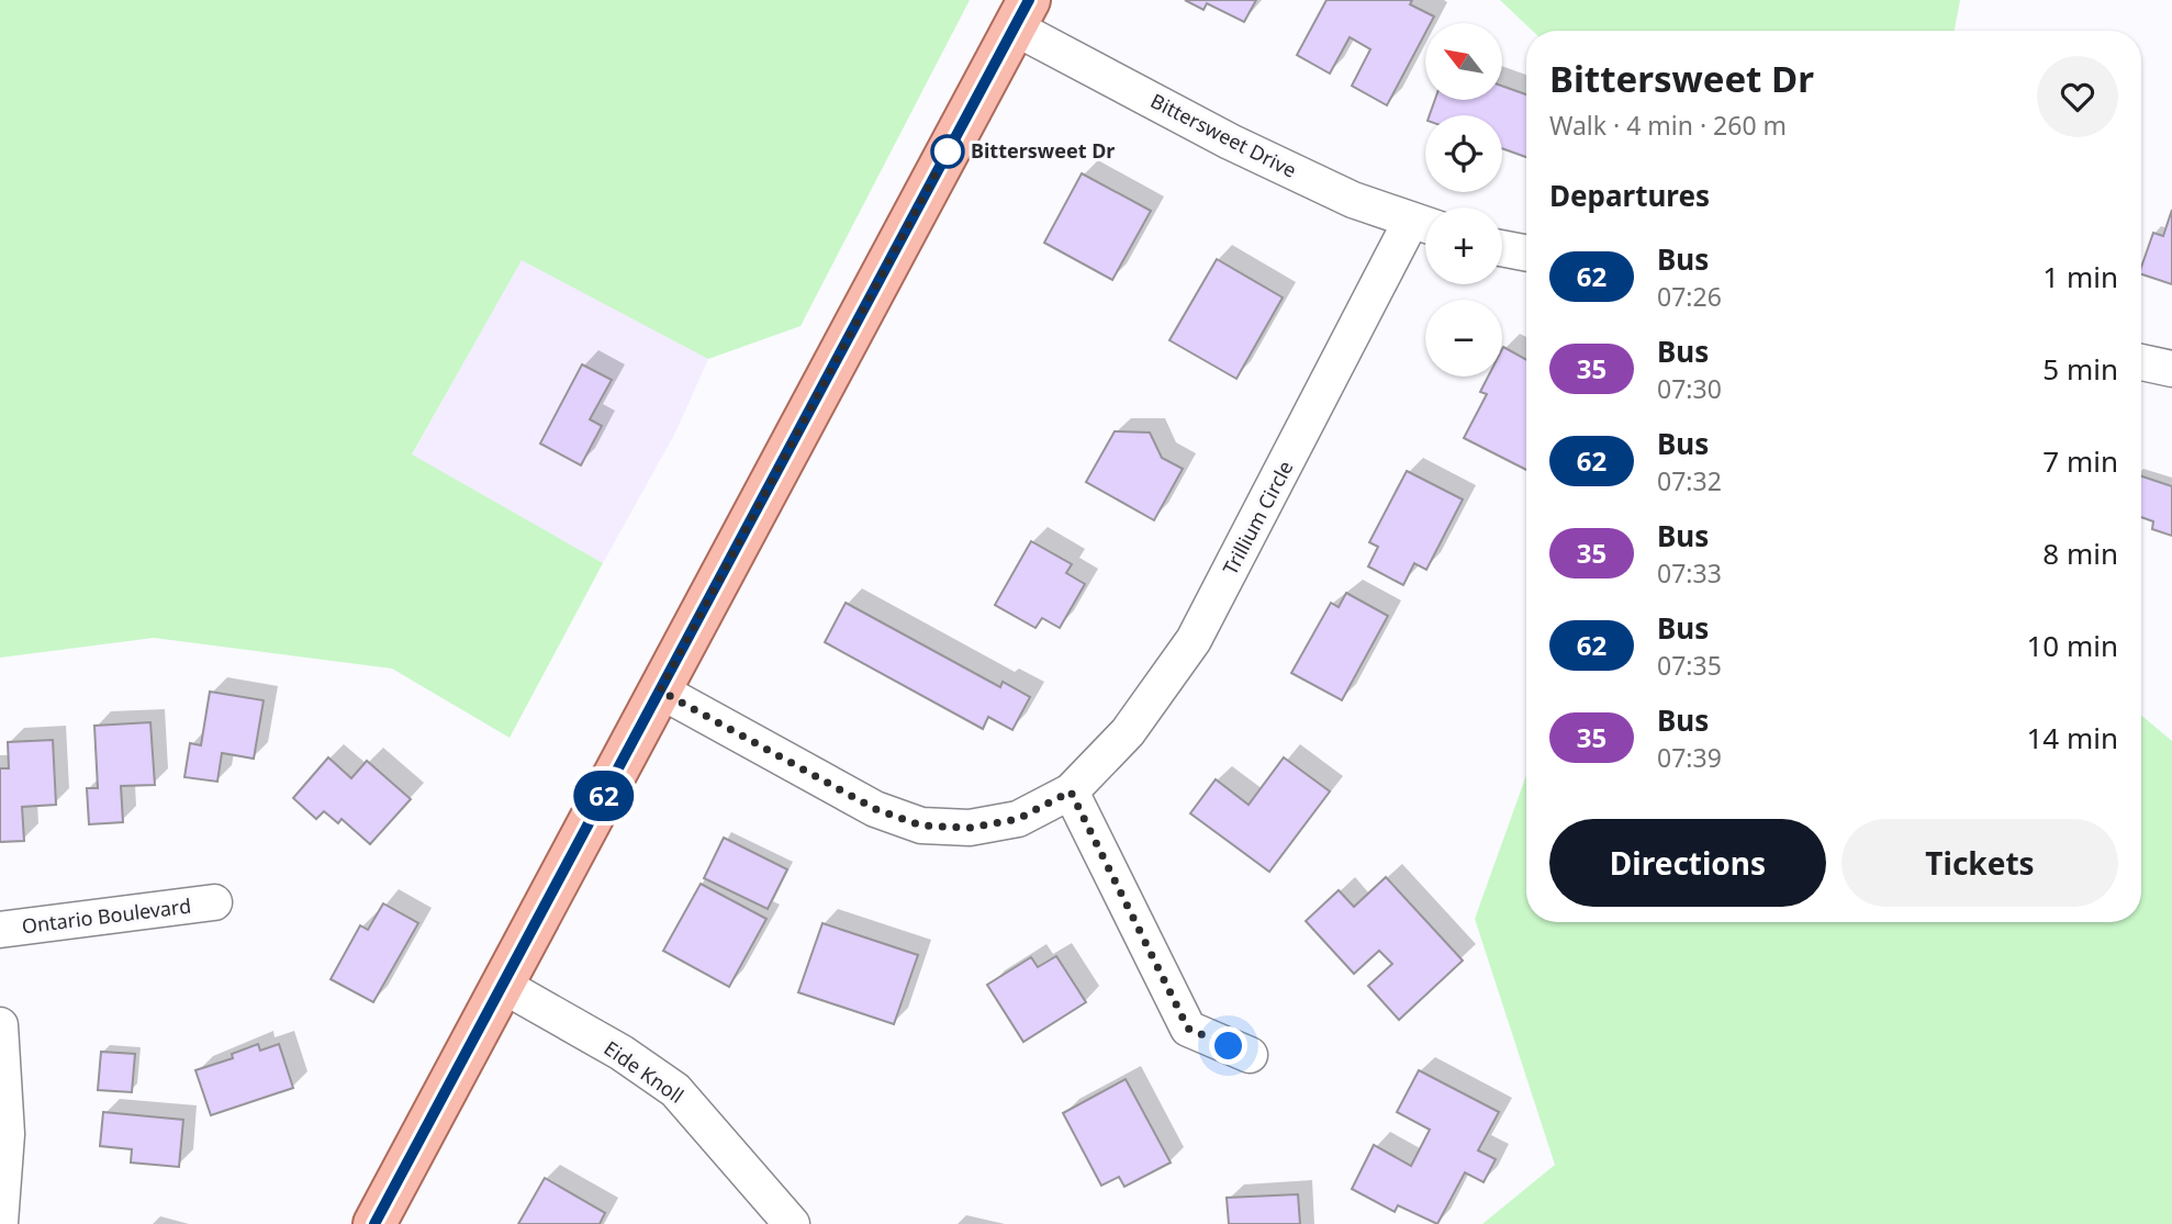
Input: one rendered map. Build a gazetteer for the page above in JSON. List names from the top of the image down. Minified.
{"streets":{"street":["Bittersweet Drive","Trillium Circle","Ontario Boulevard","Eide Knoll"]},"crossings":[["Bittersweet Drive","Trillium Circle"]],"places":["Bittersweet Dr"],"lines":["bus line 62"],"north":"top left","page":{"on_map":"62","map_buttons":["+","−"],"heading":[["Bittersweet Dr","Walk · 4 min · 260 m"],"Departures"],"list":[{"mark":"62","name":"Bus","note":"07:26","value":"1 min"},{"mark":"35","name":"Bus","note":"07:30","value":"5 min"},{"mark":"62","name":"Bus","note":"07:32","value":"7 min"},{"mark":"35","name":"Bus","note":"07:33","value":"8 min"},{"mark":"62","name":"Bus","note":"07:35","value":"10 min"},{"mark":"35","name":"Bus","note":"07:39","value":"14 min"}],"buttons":["Directions","Tickets"]}}
